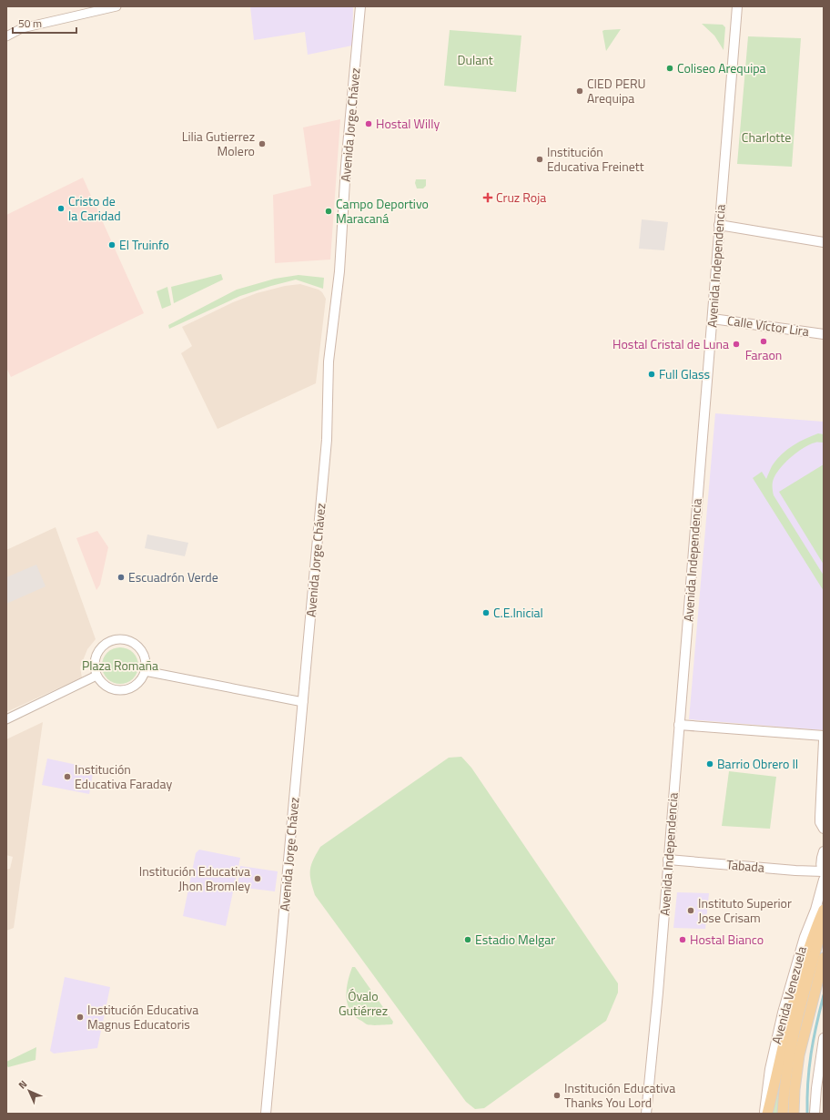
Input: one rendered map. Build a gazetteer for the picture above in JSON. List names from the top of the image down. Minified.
{"streets":{"main road":["Avenida Jorge Chávez","Avenida Independencia","Calle Víctor Lira","Tabada","Avenida Venezuela"]},"crossings":[["Avenida Independencia","Calle Víctor Lira"],["Avenida Independencia","Tabada"],["Tabada","Avenida Venezuela"]],"parks":["Dulant","Charlotte","Plaza Romaña","Óvalo Gutiérrez"],"places":{"other":["Coliseo Arequipa","CIED PERU Arequipa","Hostal Willy","Lilia Gutierrez Molero","Institución Educativa Freinett","Cristo de la Caridad","Campo Deportivo Maracaná","El Truinfo","Faraon","Hostal Cristal de Luna","Full Glass","Escuadrón Verde","C.E.Inicial","Barrio Obrero II","Institución Educativa Faraday","Institución Educativa Jhon Bromley","Instituto Superior Jose Crisam","Estadio Melgar","Hostal Bianco","Institución Educativa Magnus Educatoris","Institución Educativa Thanks You Lord"],"health":["Cruz Roja"]},"scale_bar":"50 m","north":"top left"}
